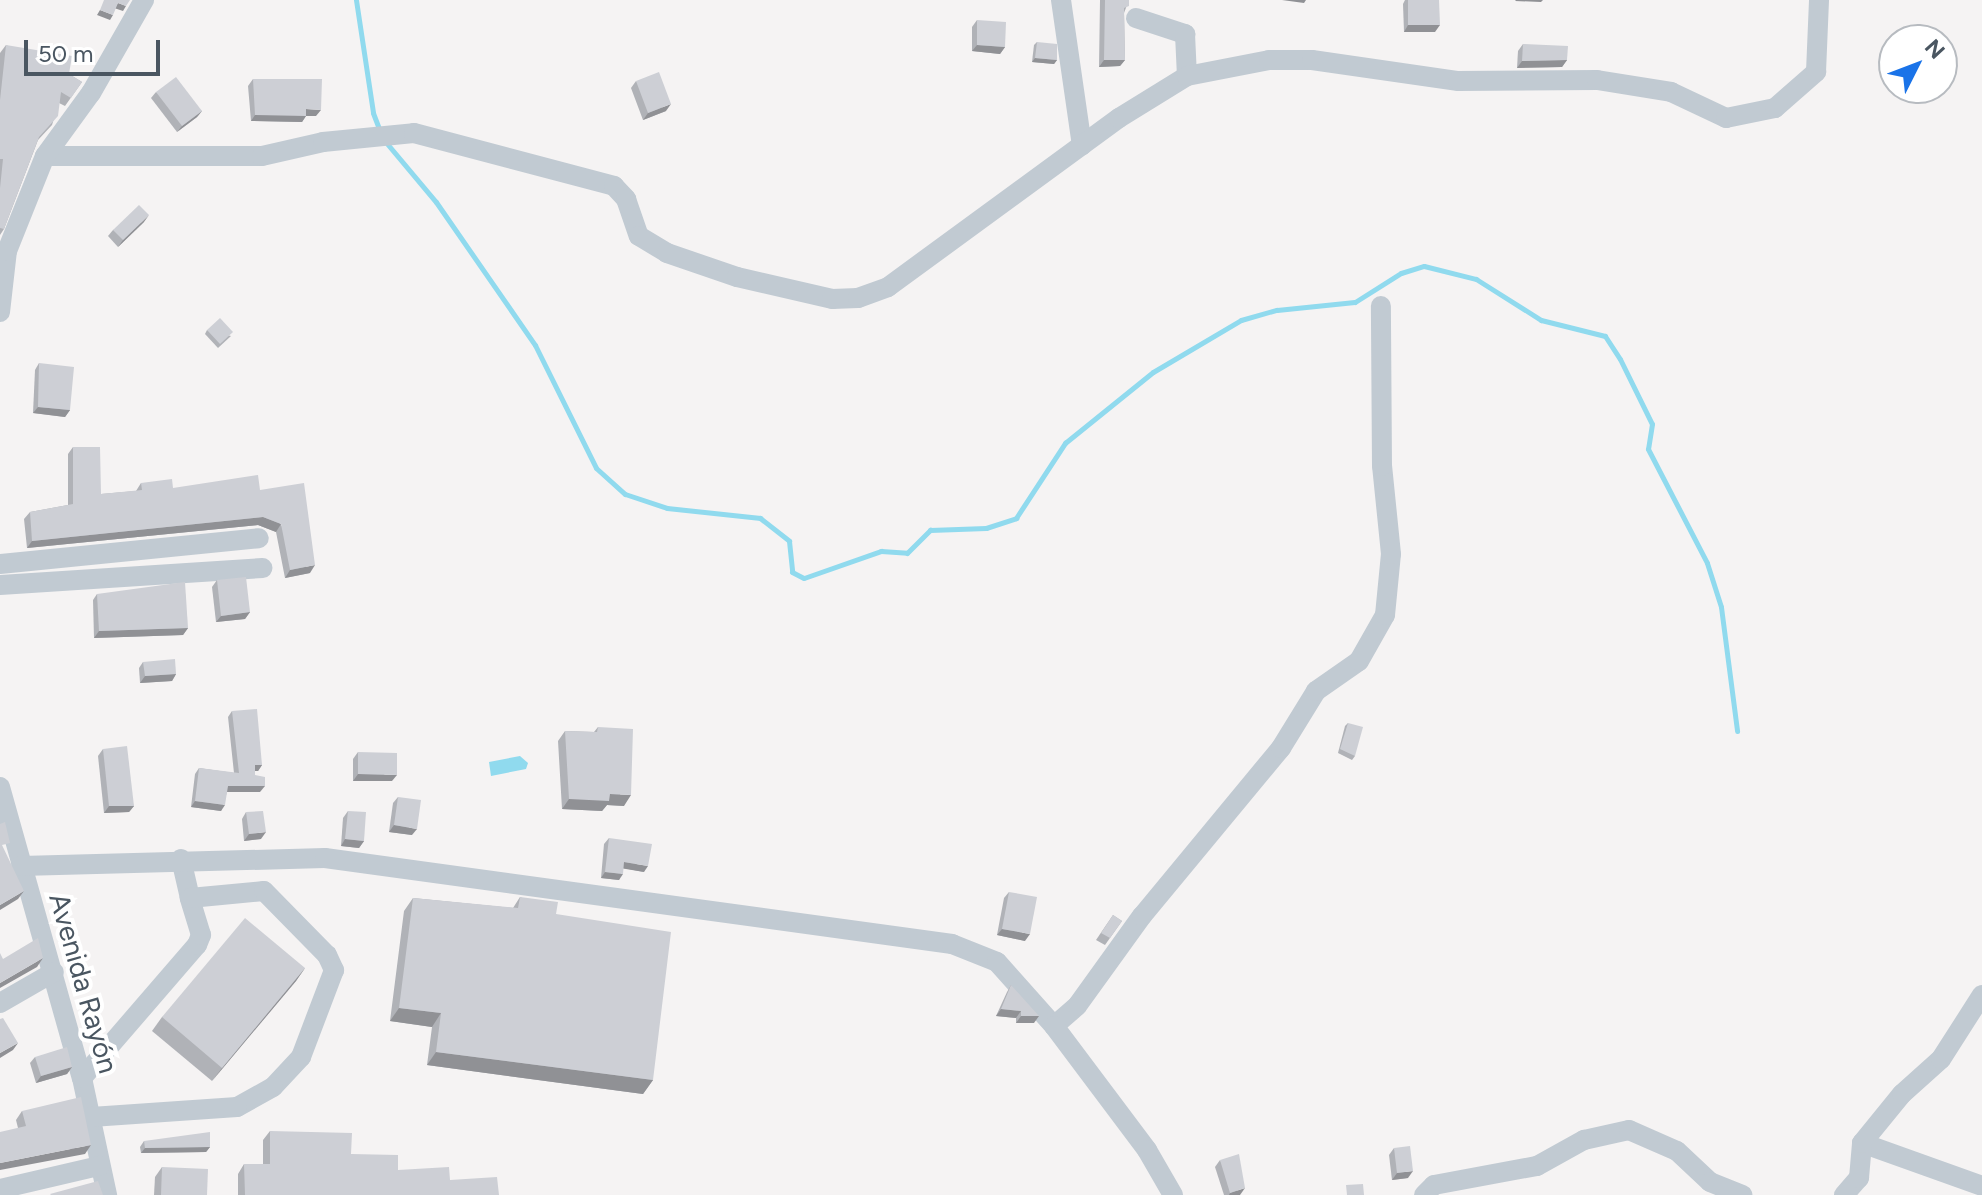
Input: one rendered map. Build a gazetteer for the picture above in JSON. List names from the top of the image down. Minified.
{"streets":{"street":["Avenida Rayón"]},"scale_bar":"50 m","north":"top right"}
